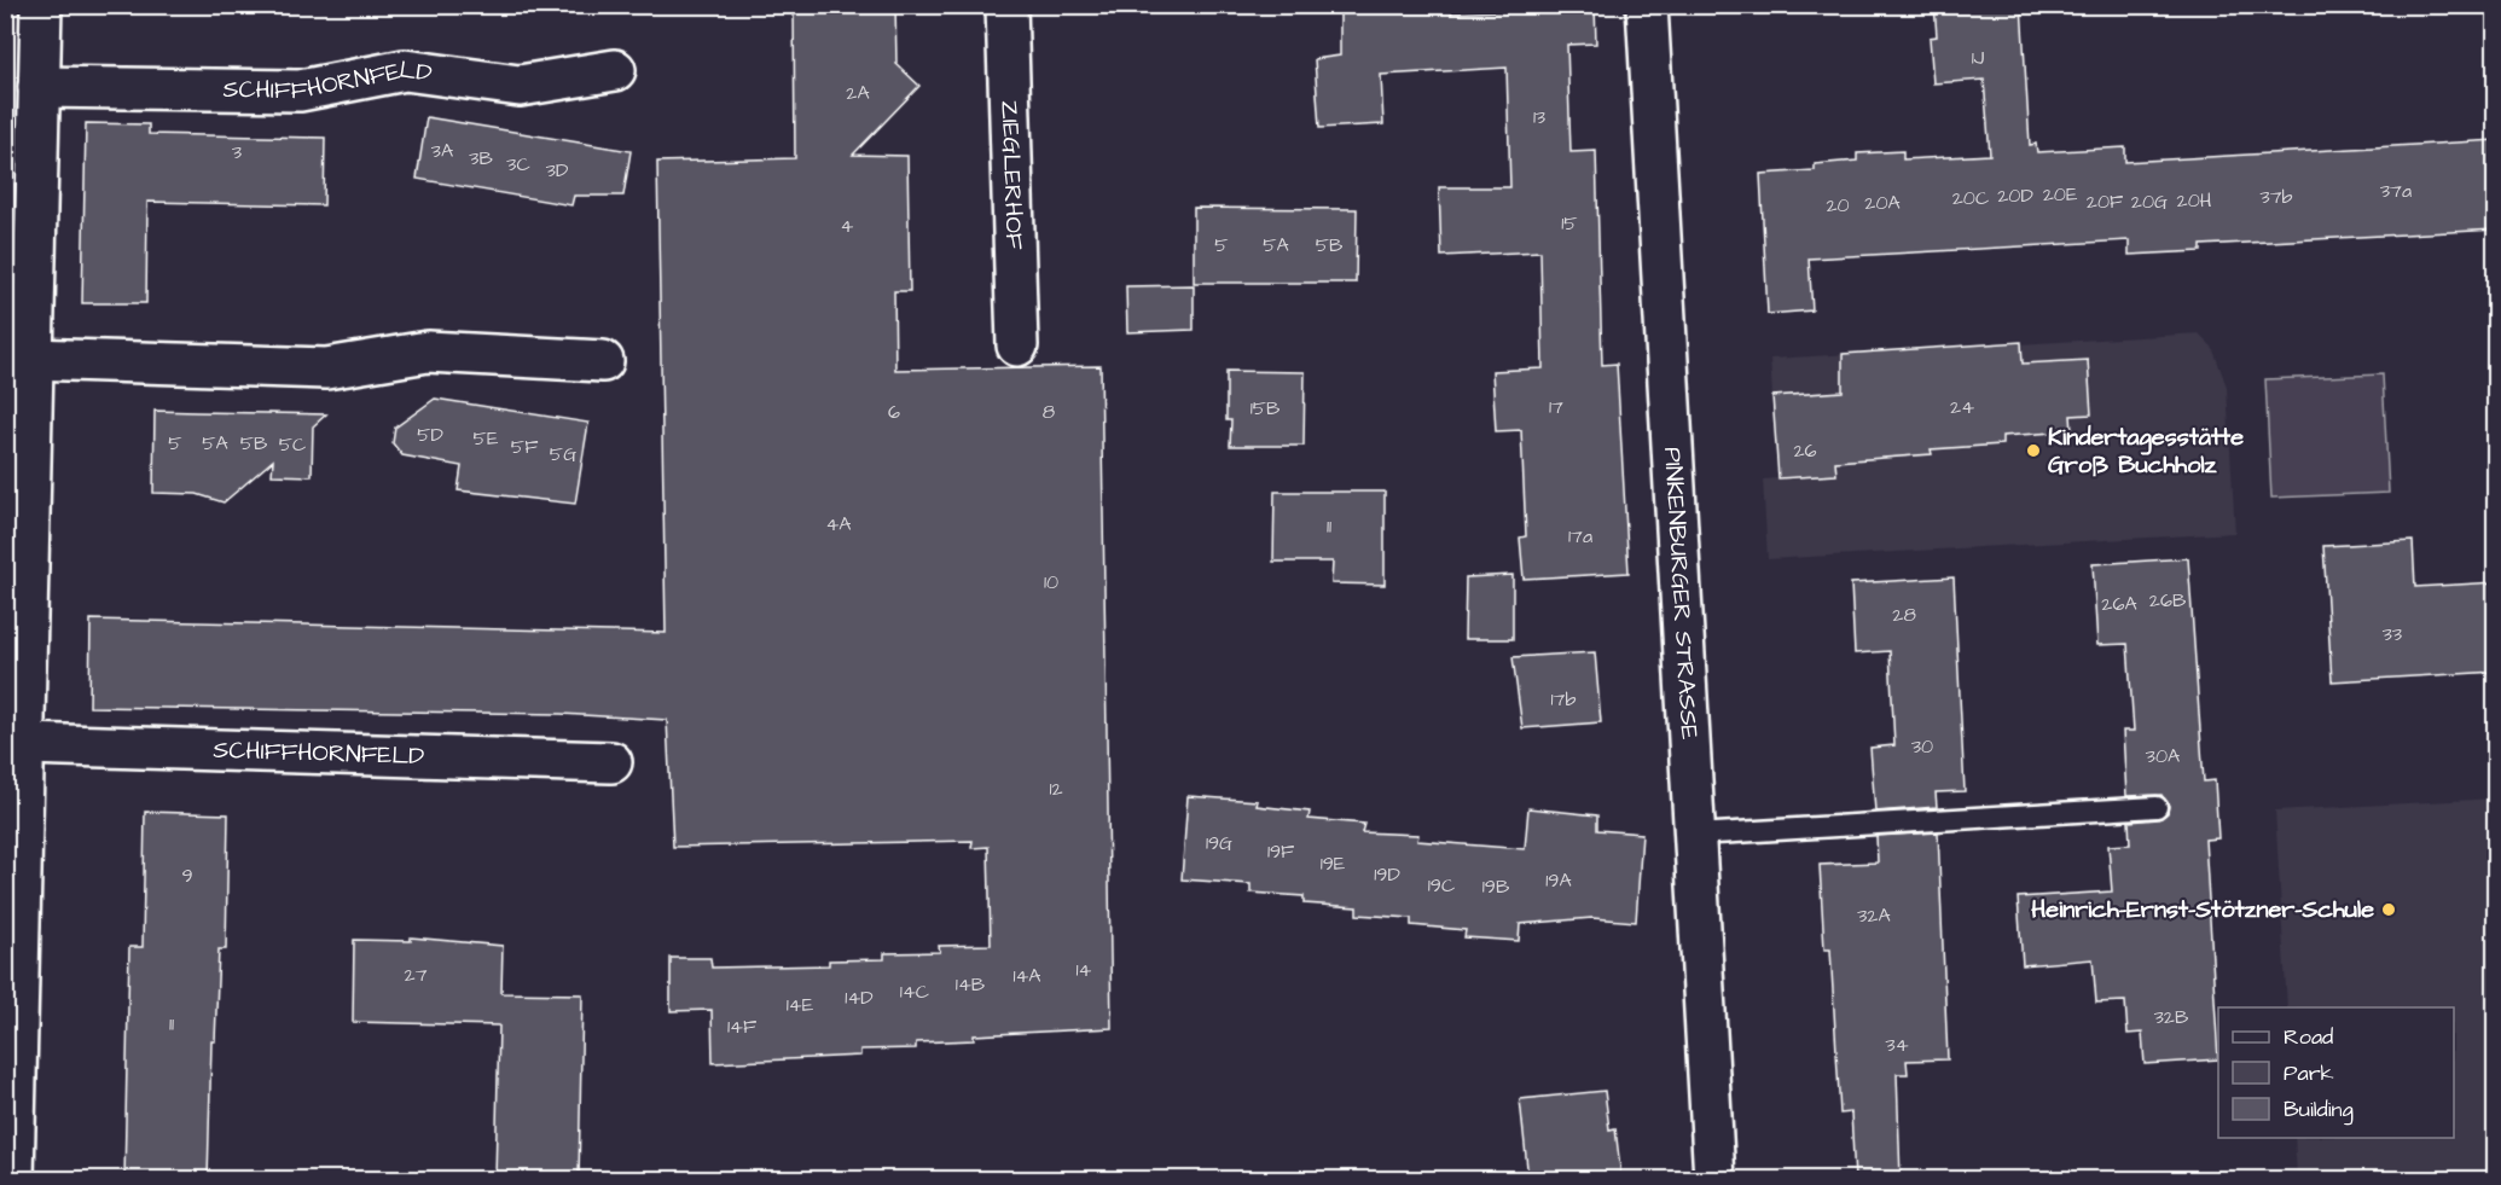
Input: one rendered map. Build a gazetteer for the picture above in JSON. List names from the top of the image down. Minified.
{"streets":{"street":["SCHIFFHORNFELD","ZIEGLERHOF","PINKENBURGER STRASSE"]},"places":["Kindertagesstätte Groß Buchholz","Heinrich-Ernst-Stötzner-Schule"],"house_numbers":["1J","2A","13","3A","3","3B","3C","3D","37a","20E","20D","37b","20C","20H","20F","20G","20A","20","15","4","5","5A","5B","17","24","15B","6","8","5D","5E","5","5A","5B","5C","5F","26","5G","4A","11","17a","10","26B","26A","28","33","17b","30","30A","12","19G","19F","19E","19D","9","19A","19C","19B","32A","14","27","14A","14B","14C","14D","14E","32B","11","14F","34"],"legend":["Road","Park","Building"]}
